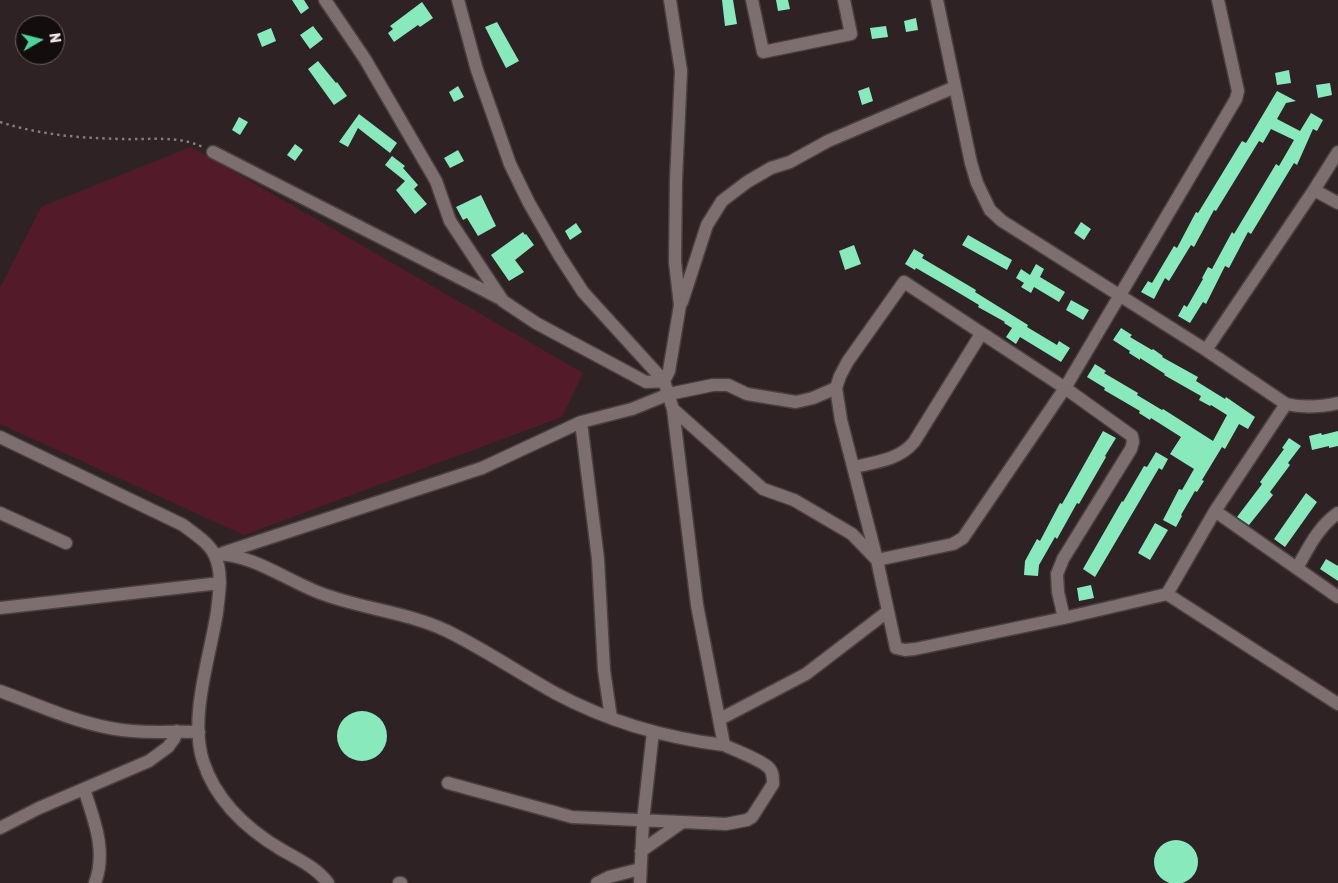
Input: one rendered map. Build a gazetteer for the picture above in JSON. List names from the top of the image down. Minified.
{"north":"right"}
